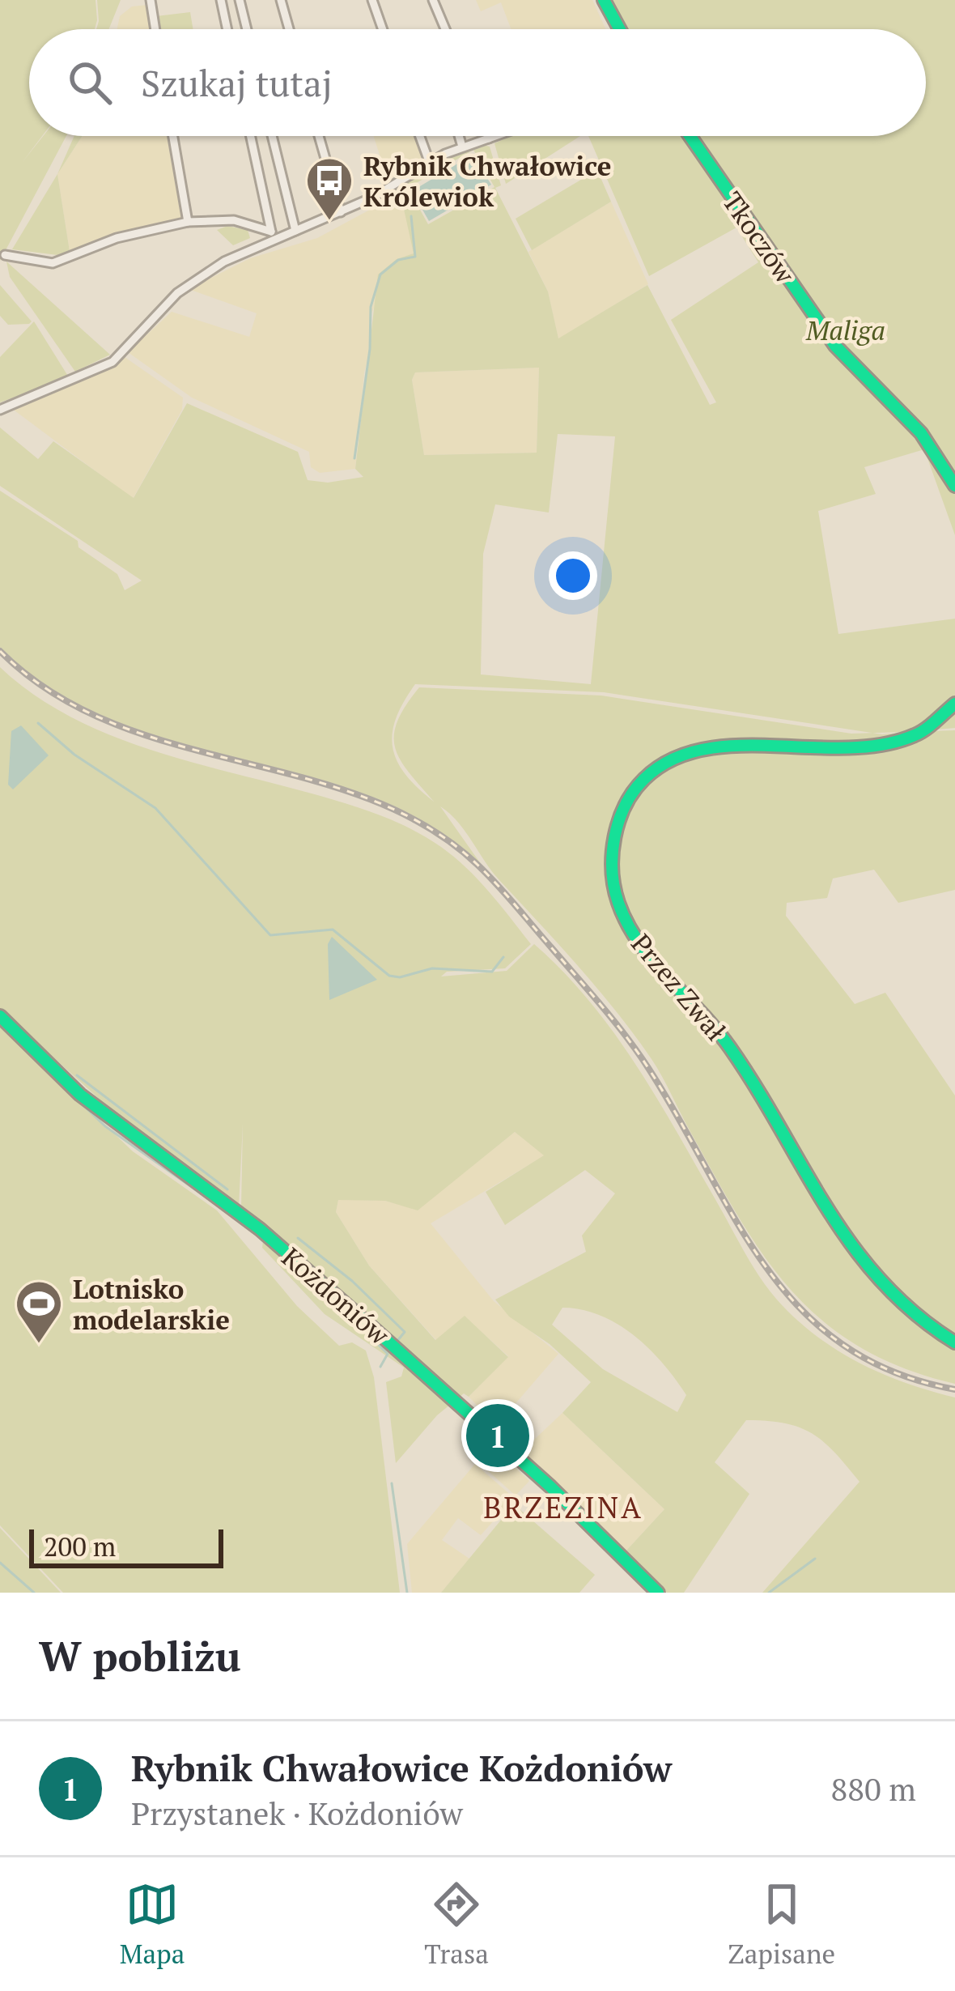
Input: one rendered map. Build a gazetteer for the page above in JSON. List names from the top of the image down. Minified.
{"streets":{"street":["Tkoczów","Przez Zwał","Kożdoniów"]},"districts":["BRZEZINA"],"parks":["Maliga"],"places":{"bus stop":["Rybnik Chwałowice Królewiok"],"sports":["Lotnisko modelarskie"]},"scale_bar":"200 m","page":{"search":"Szukaj tutaj","pins":"1","scale":"200 m","heading":"W pobliżu","list":[{"mark":"1","name":"Rybnik Chwałowice Kożdoniów","note":"Przystanek · Kożdoniów","value":"880 m"}],"nav":["Mapa","Trasa","Zapisane"]}}
